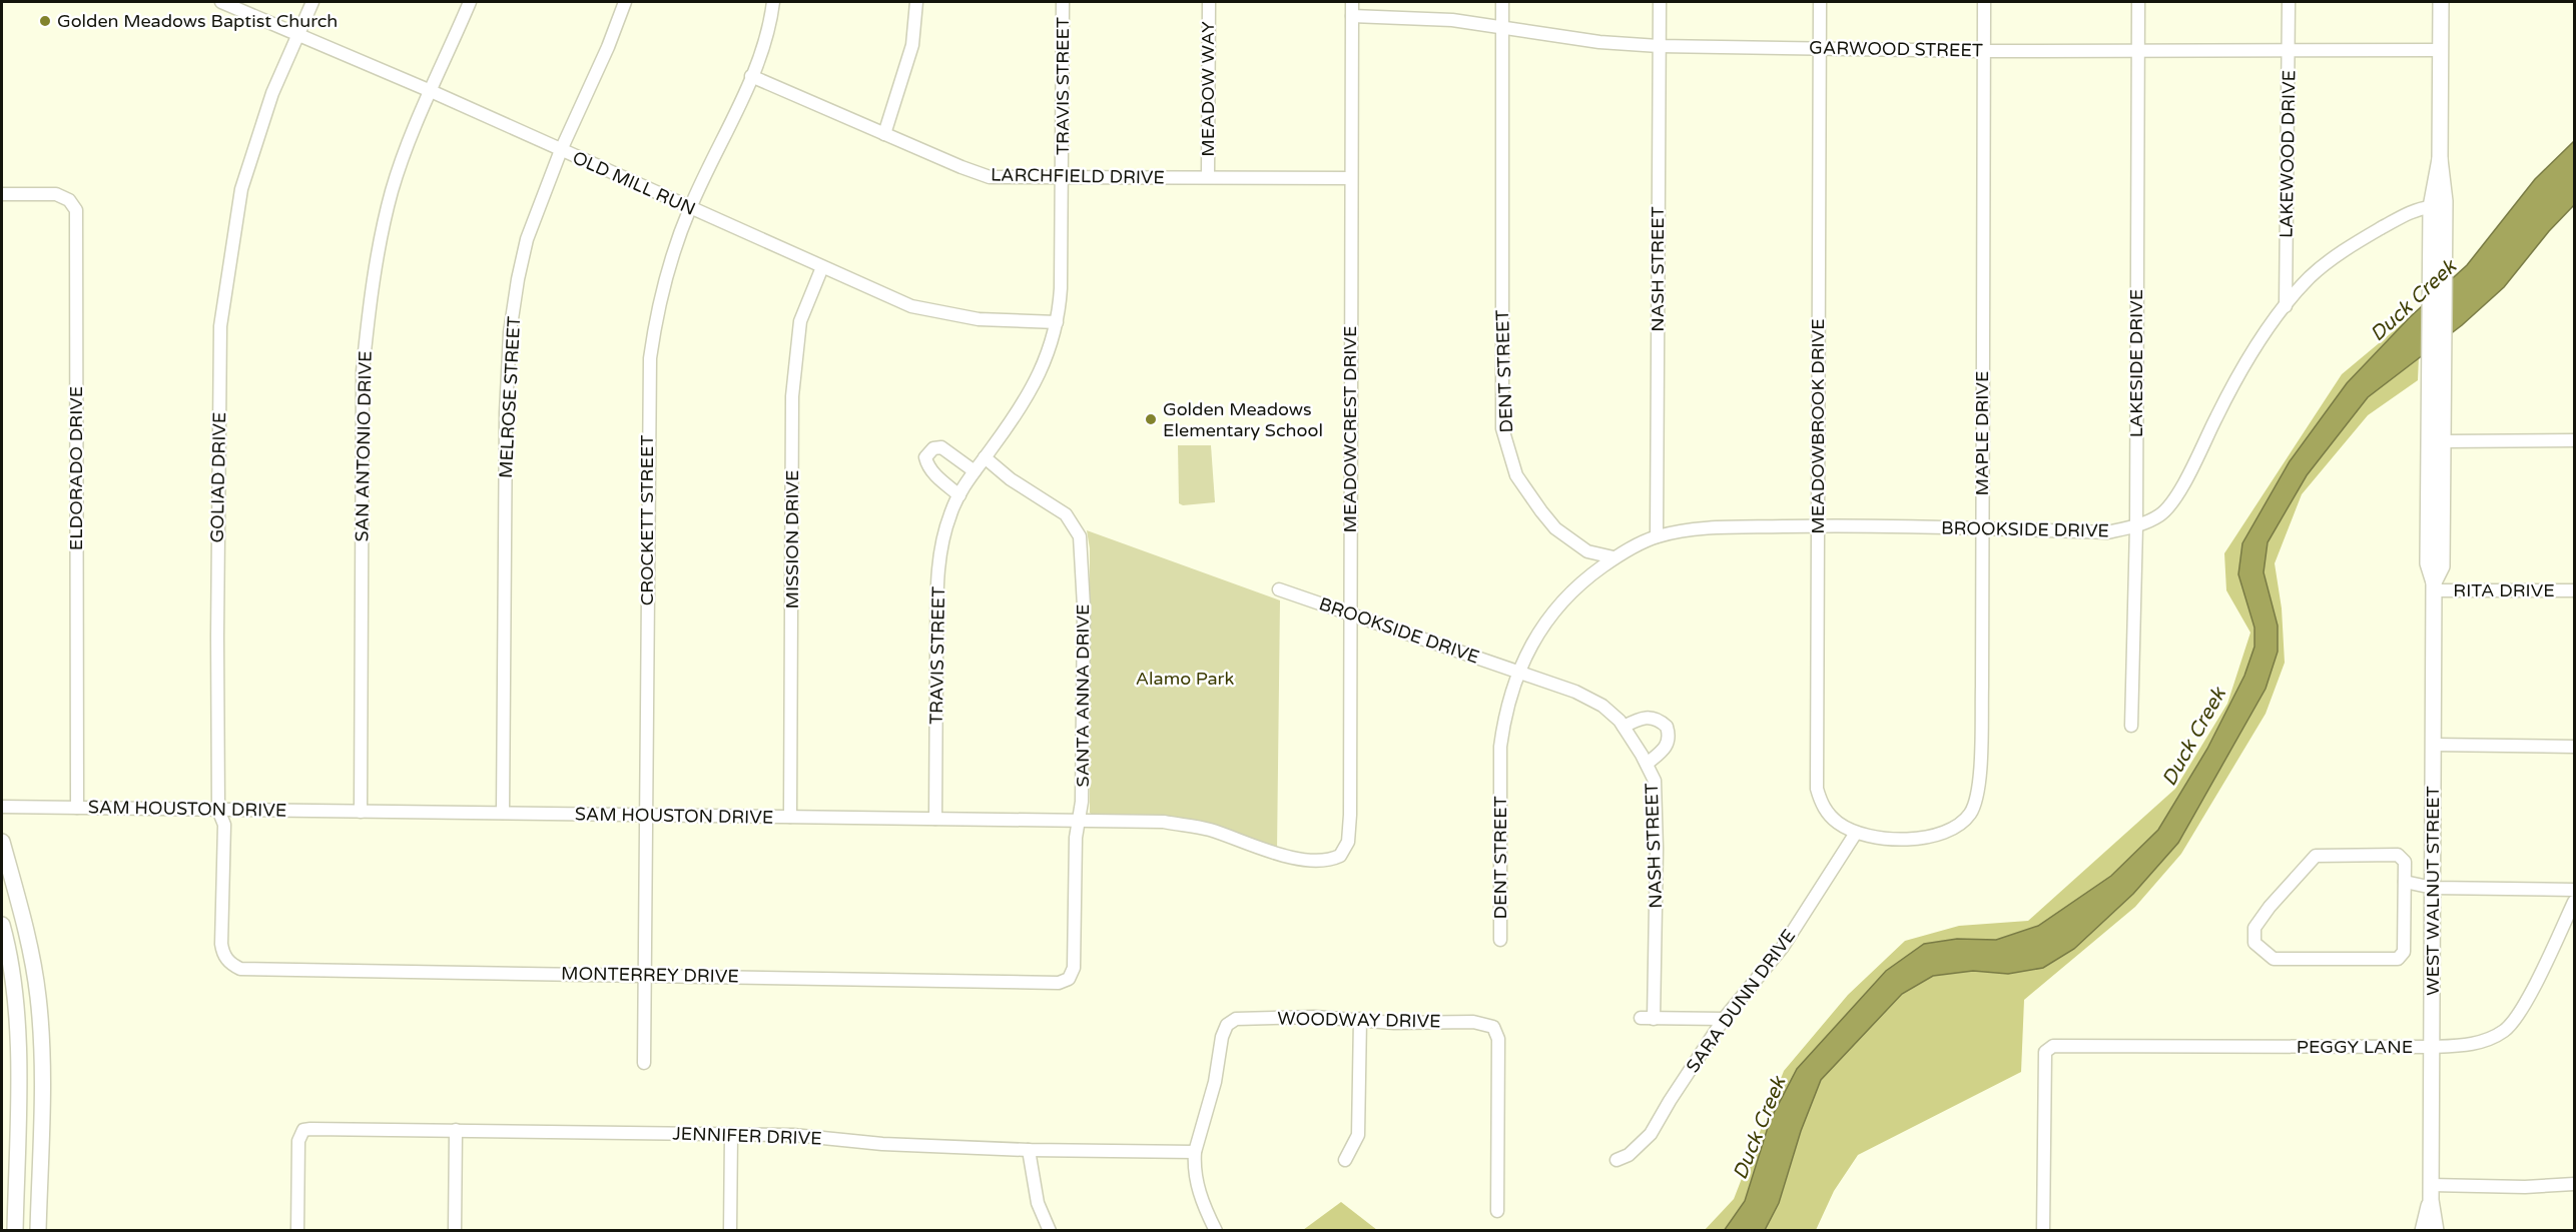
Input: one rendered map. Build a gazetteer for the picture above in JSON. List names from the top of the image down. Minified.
{"streets":{"main road":["WEST WALNUT STREET"],"street":["GARWOOD STREET","TRAVIS STREET","MEADOW WAY","LAKEWOOD DRIVE","LARCHFIELD DRIVE","OLD MILL RUN","NASH STREET","LAKESIDE DRIVE","DENT STREET","MELROSE STREET","MEADOWBROOK DRIVE","MEADOWCREST DRIVE","MAPLE DRIVE","SAN ANTONIO DRIVE","ELDORADO DRIVE","GOLIAD DRIVE","CROCKETT STREET","BROOKSIDE DRIVE","MISSION DRIVE","RITA DRIVE","SANTA ANNA DRIVE","SAM HOUSTON DRIVE","MONTERREY DRIVE","SARA DUNN DRIVE","WOODWAY DRIVE","PEGGY LANE","JENNIFER DRIVE"]},"crossings":[["GARWOOD STREET","LAKEWOOD DRIVE"],["GARWOOD STREET","NASH STREET"],["GARWOOD STREET","LAKESIDE DRIVE"],["GARWOOD STREET","DENT STREET"],["GARWOOD STREET","MEADOWBROOK DRIVE"],["GARWOOD STREET","MEADOWCREST DRIVE"],["GARWOOD STREET","MAPLE DRIVE"],["GARWOOD STREET","WEST WALNUT STREET"],["TRAVIS STREET","LARCHFIELD DRIVE"],["TRAVIS STREET","OLD MILL RUN"],["TRAVIS STREET","SANTA ANNA DRIVE"],["TRAVIS STREET","SAM HOUSTON DRIVE"],["MEADOW WAY","LARCHFIELD DRIVE"],["LAKEWOOD DRIVE","BROOKSIDE DRIVE"],["LARCHFIELD DRIVE","MEADOWCREST DRIVE"],["LARCHFIELD DRIVE","CROCKETT STREET"],["OLD MILL RUN","MELROSE STREET"],["OLD MILL RUN","SAN ANTONIO DRIVE"],["OLD MILL RUN","GOLIAD DRIVE"],["OLD MILL RUN","CROCKETT STREET"],["OLD MILL RUN","MISSION DRIVE"],["NASH STREET","DENT STREET"],["NASH STREET","BROOKSIDE DRIVE"],["LAKESIDE DRIVE","BROOKSIDE DRIVE"],["DENT STREET","BROOKSIDE DRIVE"],["MELROSE STREET","SAM HOUSTON DRIVE"],["MEADOWBROOK DRIVE","MAPLE DRIVE"],["MEADOWBROOK DRIVE","BROOKSIDE DRIVE"],["MEADOWBROOK DRIVE","SARA DUNN DRIVE"],["MEADOWCREST DRIVE","BROOKSIDE DRIVE"],["MEADOWCREST DRIVE","SAM HOUSTON DRIVE"],["MAPLE DRIVE","BROOKSIDE DRIVE"],["MAPLE DRIVE","SARA DUNN DRIVE"],["SAN ANTONIO DRIVE","SAM HOUSTON DRIVE"],["ELDORADO DRIVE","SAM HOUSTON DRIVE"],["GOLIAD DRIVE","SAM HOUSTON DRIVE"],["GOLIAD DRIVE","MONTERREY DRIVE"],["CROCKETT STREET","SAM HOUSTON DRIVE"],["CROCKETT STREET","MONTERREY DRIVE"],["BROOKSIDE DRIVE","WEST WALNUT STREET"],["MISSION DRIVE","SAM HOUSTON DRIVE"],["RITA DRIVE","WEST WALNUT STREET"],["SANTA ANNA DRIVE","SAM HOUSTON DRIVE"],["SANTA ANNA DRIVE","MONTERREY DRIVE"],["WEST WALNUT STREET","PEGGY LANE"],["WOODWAY DRIVE","JENNIFER DRIVE"]],"water":["Duck Creek"],"parks":["Alamo Park"],"places":["Golden Meadows Baptist Church","Golden Meadows Elementary School"]}
